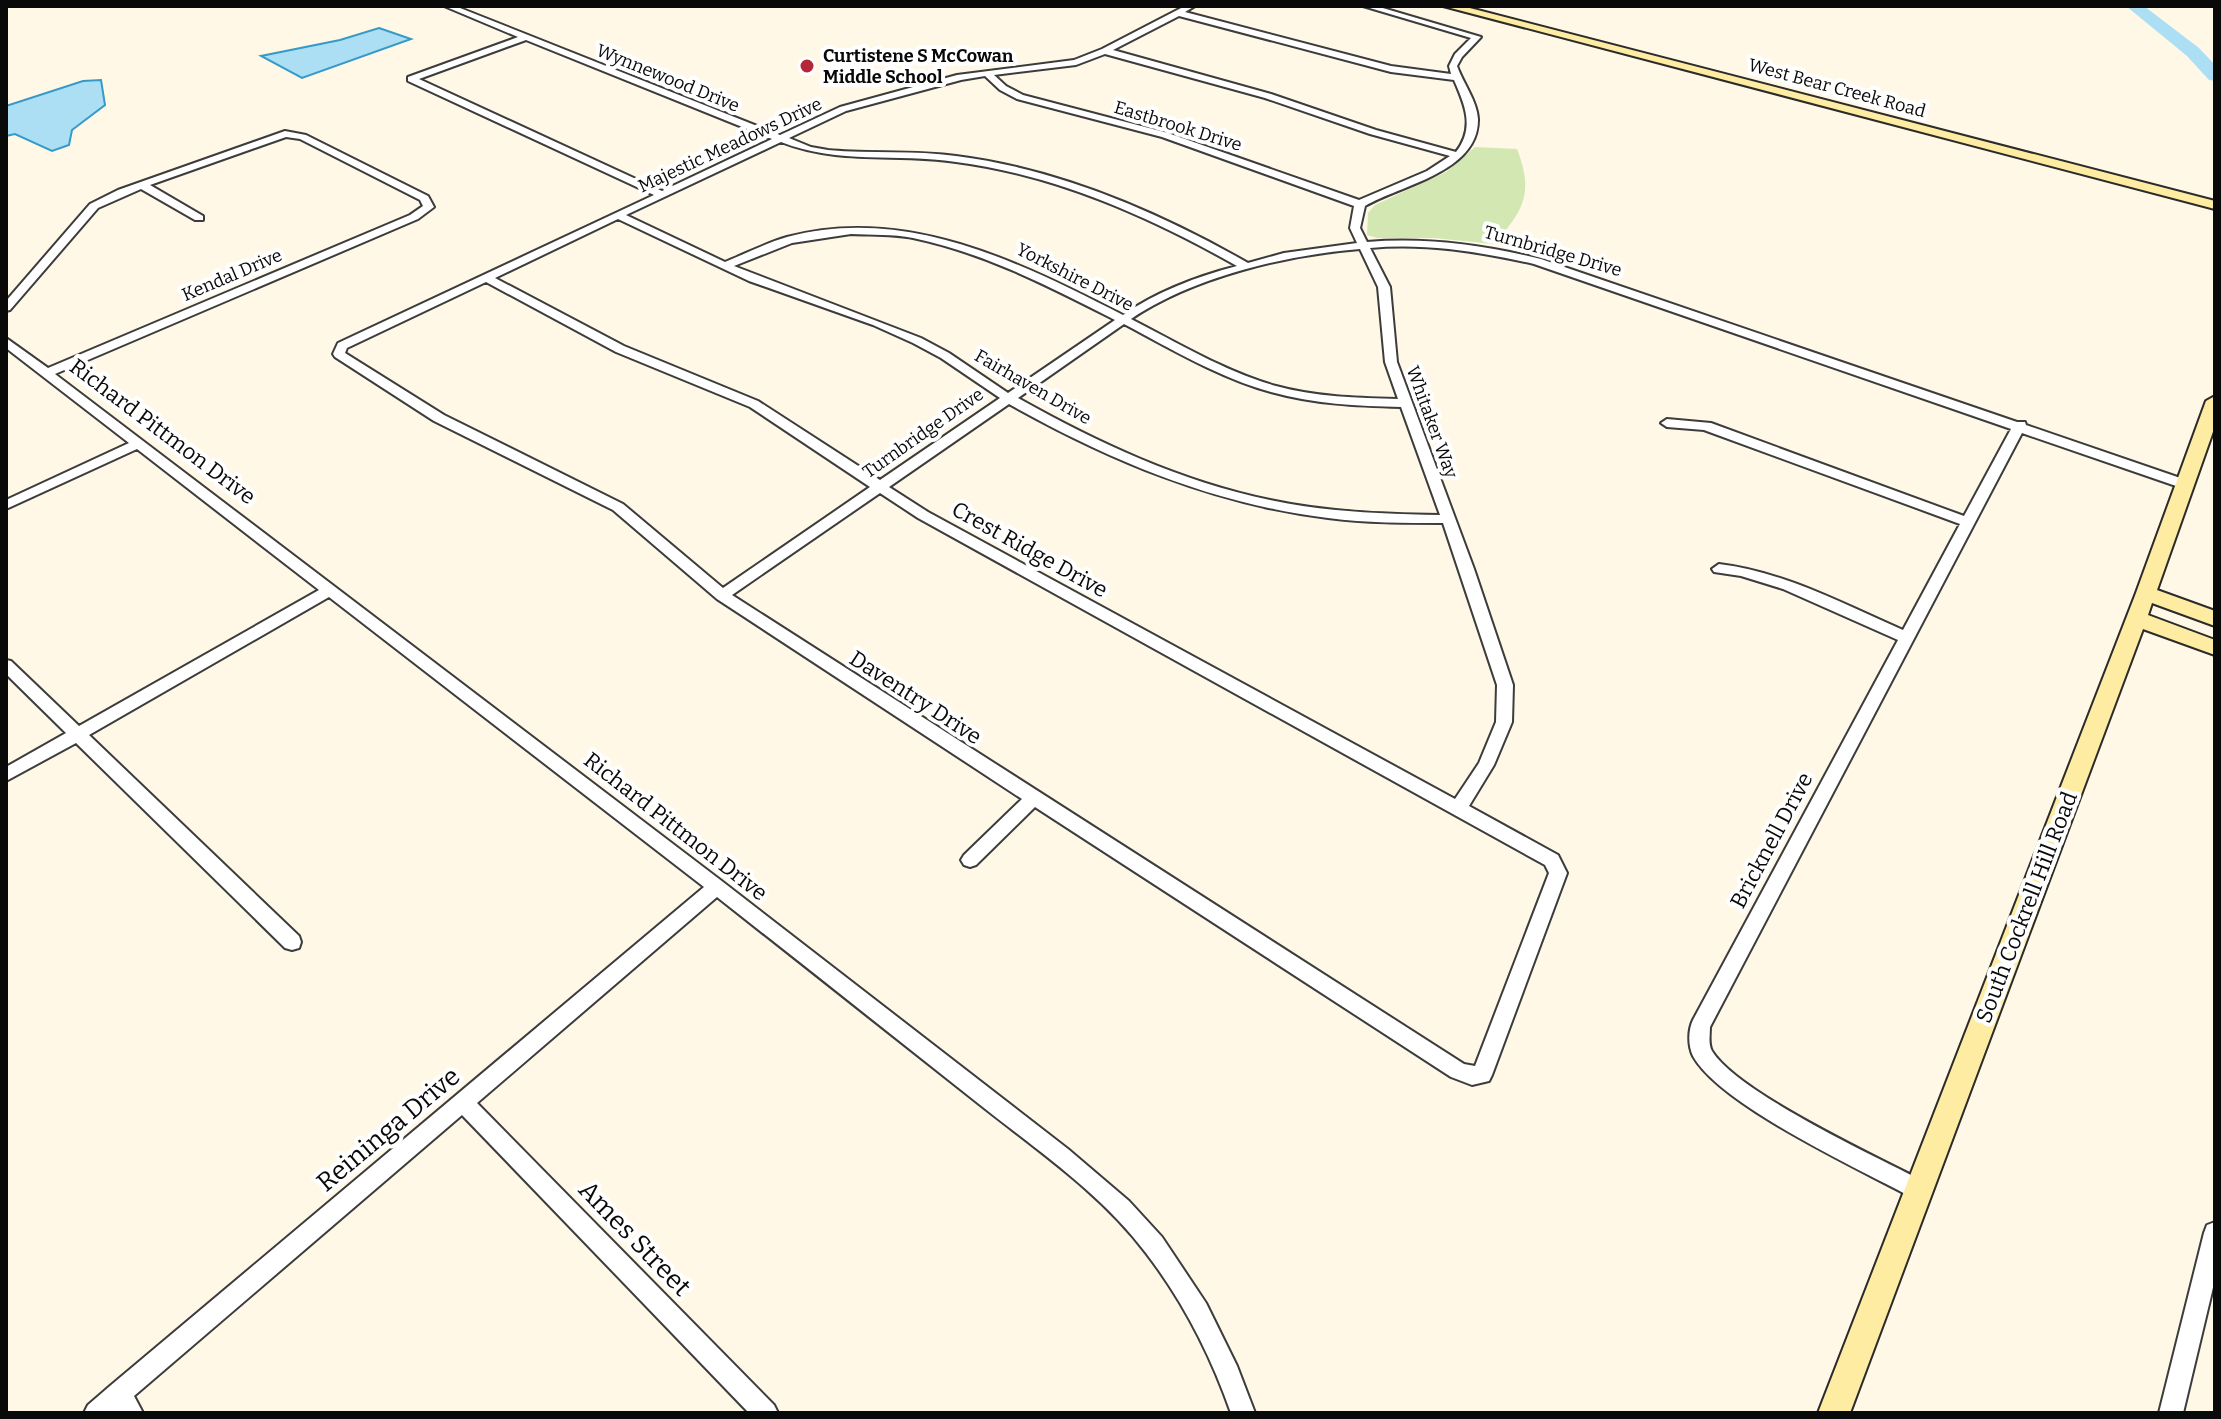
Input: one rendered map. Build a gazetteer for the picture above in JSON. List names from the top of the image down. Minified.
{"streets":{"main road":["West Bear Creek Road","South Cockrell Hill Road"],"street":["Wynnewood Drive","Eastbrook Drive","Majestic Meadows Drive","Turnbridge Drive","Kendal Drive","Yorkshire Drive","Fairhaven Drive","Whitaker Way","Richard Pittmon Drive","Crest Ridge Drive","Daventry Drive","Bricknell Drive","Reininga Drive","Ames Street"]},"crossings":[["Wynnewood Drive","Majestic Meadows Drive"],["Wynnewood Drive","Turnbridge Drive"],["Eastbrook Drive","Majestic Meadows Drive"],["Eastbrook Drive","Whitaker Way"],["Majestic Meadows Drive","Fairhaven Drive"],["Majestic Meadows Drive","Crest Ridge Drive"],["Majestic Meadows Drive","Daventry Drive"],["Turnbridge Drive","Yorkshire Drive"],["Turnbridge Drive","Fairhaven Drive"],["Turnbridge Drive","Whitaker Way"],["Turnbridge Drive","Crest Ridge Drive"],["Turnbridge Drive","Daventry Drive"],["Turnbridge Drive","Bricknell Drive"],["Turnbridge Drive","South Cockrell Hill Road"],["Kendal Drive","Richard Pittmon Drive"],["Yorkshire Drive","Fairhaven Drive"],["Yorkshire Drive","Whitaker Way"],["Fairhaven Drive","Whitaker Way"],["Whitaker Way","Crest Ridge Drive"],["Richard Pittmon Drive","Reininga Drive"],["Crest Ridge Drive","Daventry Drive"],["Bricknell Drive","South Cockrell Hill Road"],["Reininga Drive","Ames Street"]],"places":["Curtistene S McCowan Middle School"]}
